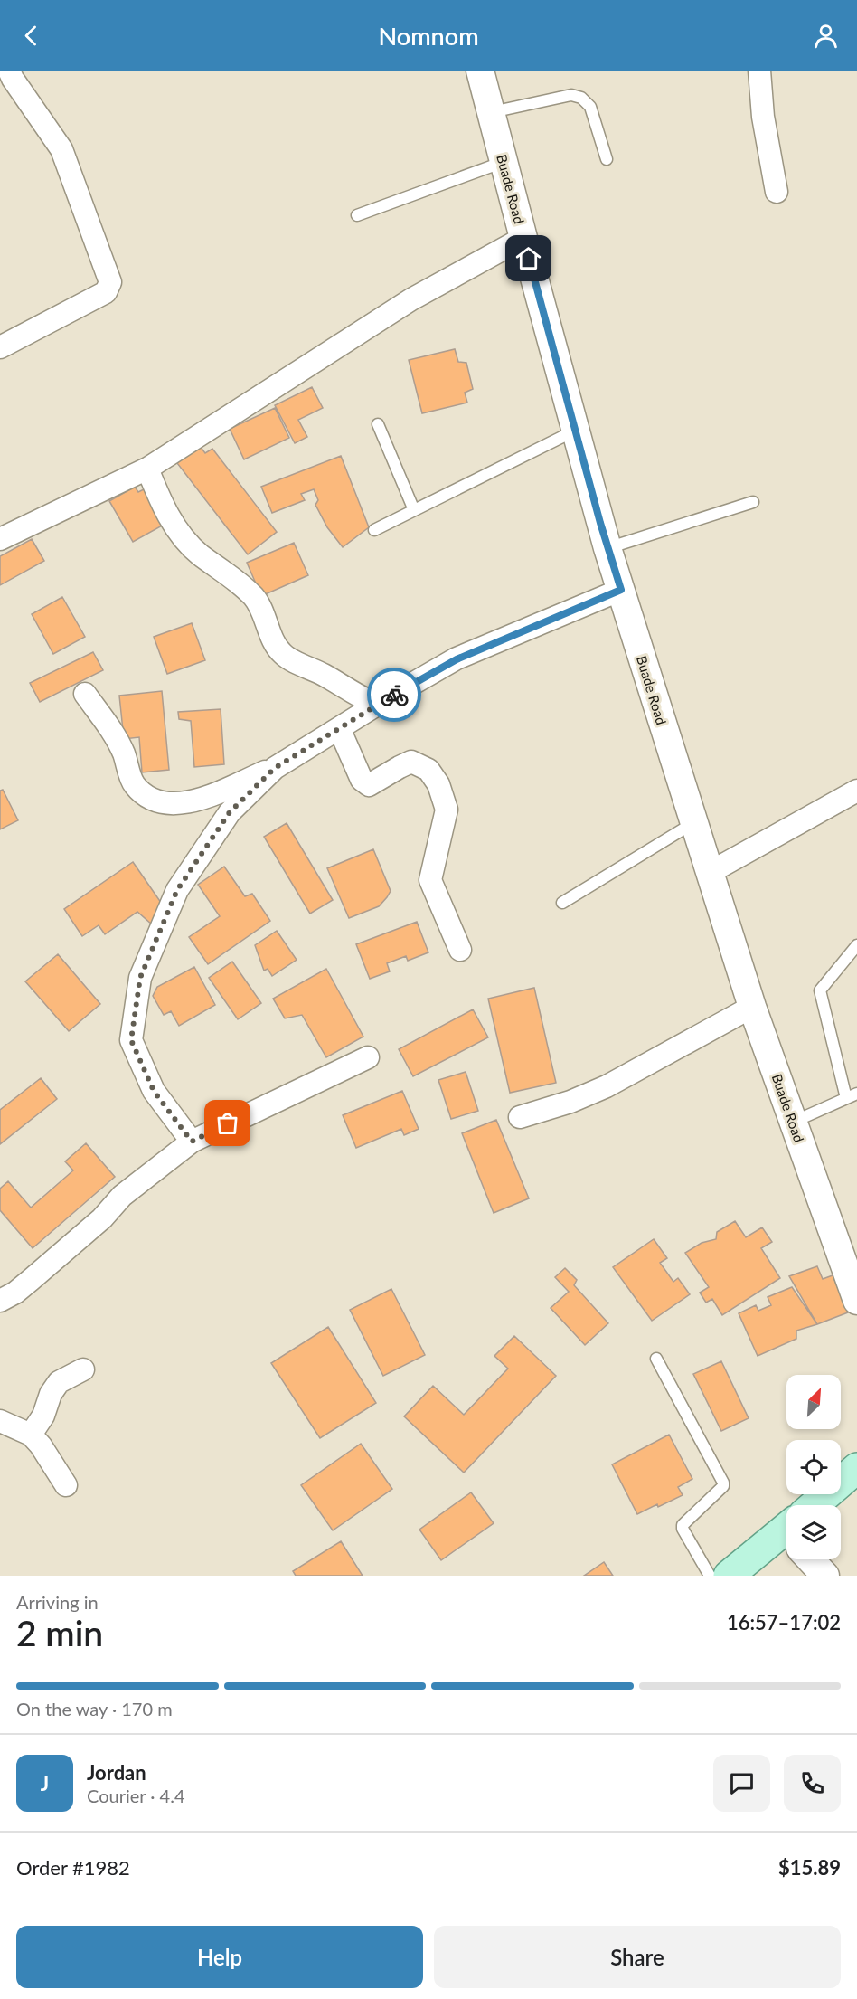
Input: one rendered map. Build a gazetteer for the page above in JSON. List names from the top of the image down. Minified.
{"streets":{"street":["Buade Road"]},"north":"top right","page":{"header":"Nomnom","heading":["2 min","Arriving in","16:57–17:02"],"panel":["Jordan","Courier · 4.4","Order #1982","$15.89"],"bar":"On the way · 170 m","round":"J","buttons":["Help","Share"]}}
